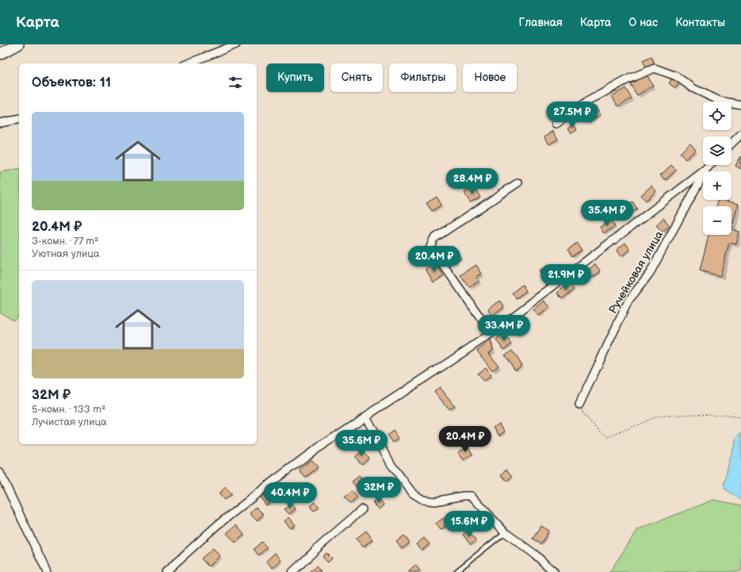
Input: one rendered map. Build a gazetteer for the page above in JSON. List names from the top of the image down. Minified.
{"streets":{"street":["Ручейковая улица"]},"page":{"header":"Карта","nav":["Главная","Карта","О нас","Контакты"],"chip":["Купить","Снять","Фильтры","Новое"],"heading":"Объектов: 11","map_buttons":["+","−"],"price":["27.5M ₽","28.4M ₽","35.4M ₽","20.4M ₽","21.9M ₽","33.4M ₽","20.4M ₽","35.6M ₽","32M ₽","40.4M ₽","15.6M ₽"],"list":[{"name":"20.4M ₽","note":"3-комн. · 77 m² · Уютная улица"},{"name":"32M ₽","note":"5-комн. · 133 m² · Лучистая улица"}]}}
